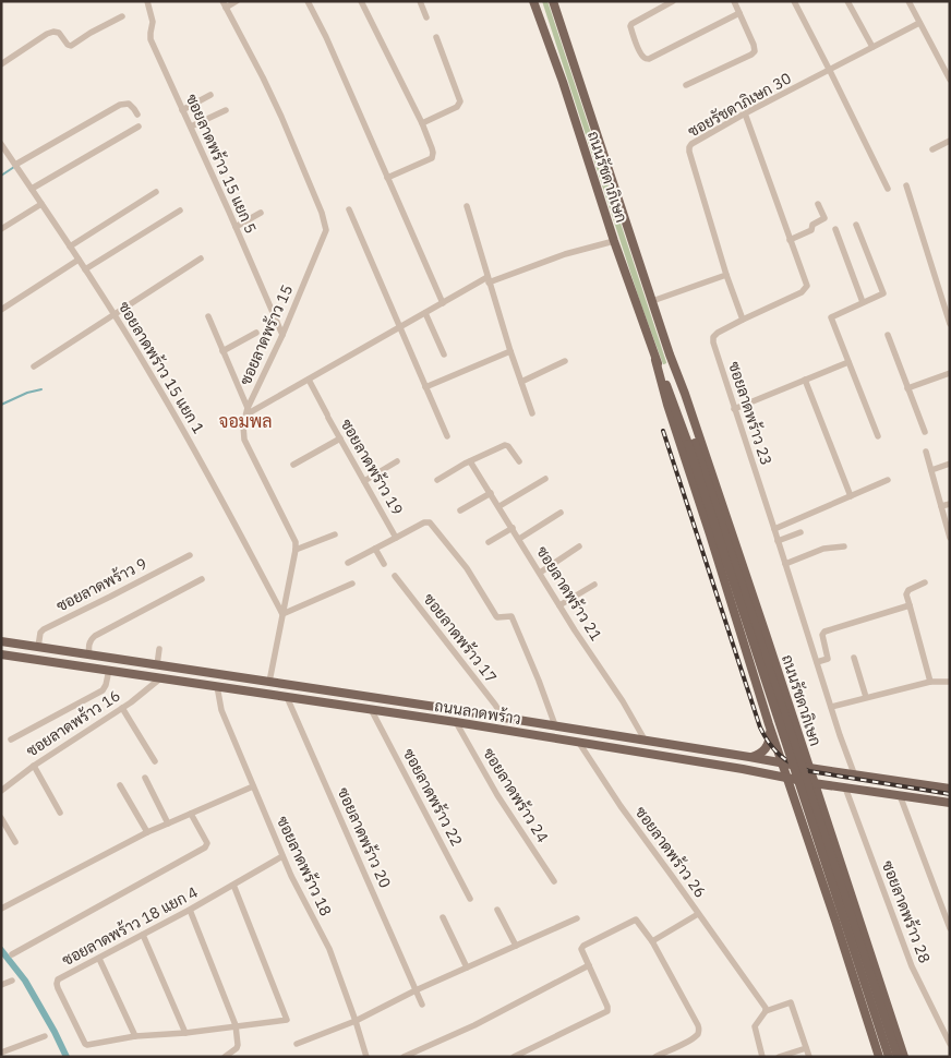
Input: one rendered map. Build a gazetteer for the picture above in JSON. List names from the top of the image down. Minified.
{"streets":{"main road":["ถนนรัชดาภิเษก","ถนนลาดพร้าว"],"street":["ซอยรัชดาภิเษก 30","ซอยลาดพร้าว 15 แยก 5","ซอยลาดพร้าว 15","ซอยลาดพร้าว 15 แยก 1","ซอยลาดพร้าว 23","ซอยลาดพร้าว 19","ซอยลาดพร้าว 9","ซอยลาดพร้าว 21","ซอยลาดพร้าว 17","ซอยลาดพร้าว 16","ซอยลาดพร้าว 24","ซอยลาดพร้าว 22","ซอยลาดพร้าว 20","ซอยลาดพร้าว 26","ซอยลาดพร้าว 18","ซอยลาดพร้าว 28","ซอยลาดพร้าว 18 แยก 4"]},"crossings":[["ซอยรัชดาภิเษก 30","ซอยลาดพร้าว 23"],["ซอยลาดพร้าว 15 แยก 5","ซอยลาดพร้าว 15"],["ถนนรัชดาภิเษก","ถนนลาดพร้าว"],["ซอยลาดพร้าว 15","ซอยลาดพร้าว 15 แยก 1"],["ซอยลาดพร้าว 15","ถนนลาดพร้าว"],["ซอยลาดพร้าว 23","ถนนลาดพร้าว"],["ซอยลาดพร้าว 19","ถนนลาดพร้าว"],["ซอยลาดพร้าว 9","ถนนลาดพร้าว"],["ซอยลาดพร้าว 21","ถนนลาดพร้าว"],["ซอยลาดพร้าว 17","ถนนลาดพร้าว"],["ถนนลาดพร้าว","ซอยลาดพร้าว 16"],["ถนนลาดพร้าว","ซอยลาดพร้าว 24"],["ถนนลาดพร้าว","ซอยลาดพร้าว 22"],["ถนนลาดพร้าว","ซอยลาดพร้าว 20"],["ถนนลาดพร้าว","ซอยลาดพร้าว 26"],["ถนนลาดพร้าว","ซอยลาดพร้าว 18"],["ถนนลาดพร้าว","ซอยลาดพร้าว 28"],["ซอยลาดพร้าว 18","ซอยลาดพร้าว 18 แยก 4"]],"districts":["จอมพล"]}
